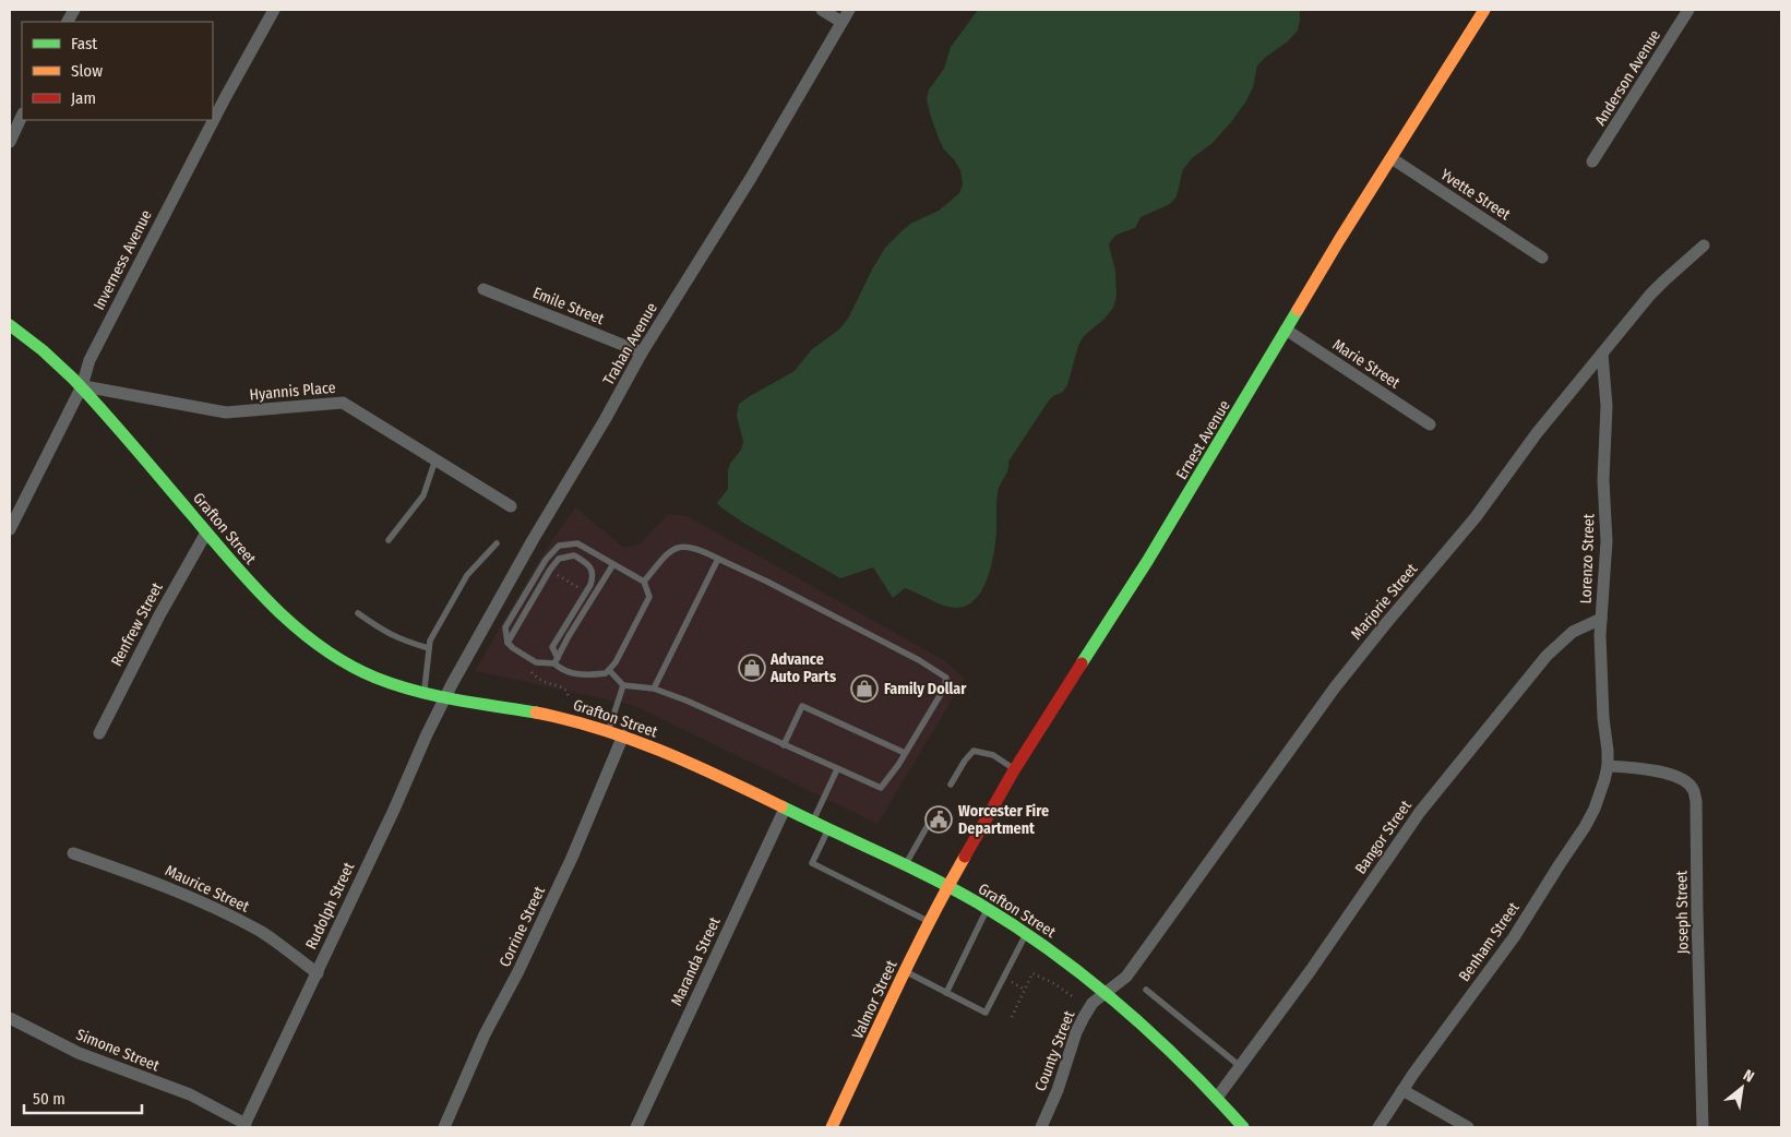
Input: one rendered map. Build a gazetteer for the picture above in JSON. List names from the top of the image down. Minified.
{"streets":{"main road":["Ernest Avenue","Grafton Street","Valmor Street"],"street":["Anderson Avenue","Yvette Street","Inverness Avenue","Emile Street","Trahan Avenue","Marie Street","Hyannis Place","Lorenzo Street","Marjorie Street","Renfrew Street","Bangor Street","Maurice Street","Rudolph Street","Joseph Street","Corrine Street","Benham Street","Maranda Street","Simone Street","County Street"]},"crossings":[["Yvette Street","Ernest Avenue"],["Inverness Avenue","Hyannis Place"],["Inverness Avenue","Grafton Street"],["Emile Street","Trahan Avenue"],["Trahan Avenue","Grafton Street"],["Trahan Avenue","Rudolph Street"],["Marie Street","Ernest Avenue"],["Hyannis Place","Grafton Street"],["Ernest Avenue","Grafton Street"],["Ernest Avenue","Valmor Street"],["Grafton Street","Marjorie Street"],["Grafton Street","Renfrew Street"],["Grafton Street","Bangor Street"],["Grafton Street","Rudolph Street"],["Grafton Street","Corrine Street"],["Grafton Street","Maranda Street"],["Grafton Street","Valmor Street"],["Grafton Street","County Street"],["Lorenzo Street","Marjorie Street"],["Lorenzo Street","Bangor Street"],["Lorenzo Street","Joseph Street"],["Lorenzo Street","Benham Street"],["Marjorie Street","County Street"],["Maurice Street","Rudolph Street"],["Rudolph Street","Simone Street"],["Joseph Street","Benham Street"]],"places":{"shop":["Advance Auto Parts","Family Dollar"],"public building":["Worcester Fire Department"]},"legend":["Fast","Slow","Jam"],"scale_bar":"50 m","north":"top right"}
